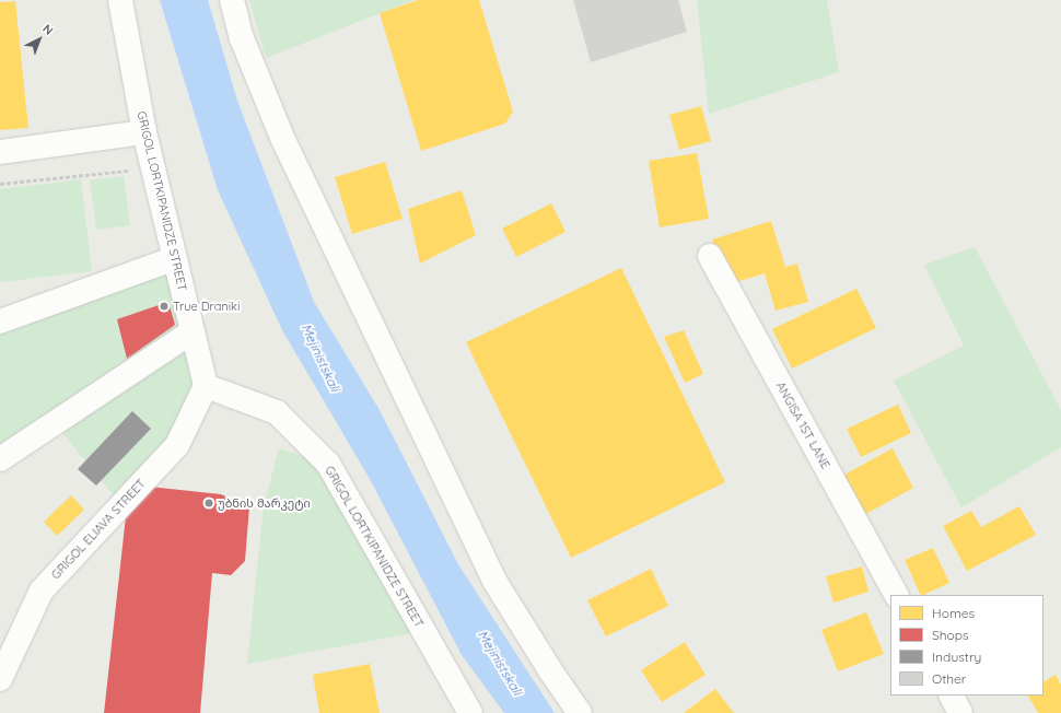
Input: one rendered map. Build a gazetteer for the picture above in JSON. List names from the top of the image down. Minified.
{"streets":{"street":["GRIGOL LORTKIPANIDZE STREET","ANGISA 1ST LANE","GRIGOL ELIAVA STREET"]},"crossings":[["GRIGOL LORTKIPANIDZE STREET","GRIGOL ELIAVA STREET"]],"water":["Mejinistskali"],"places":["True Draniki","უბნის მარკეტი"],"legend":["Homes","Shops","Industry","Other"],"north":"top right"}
